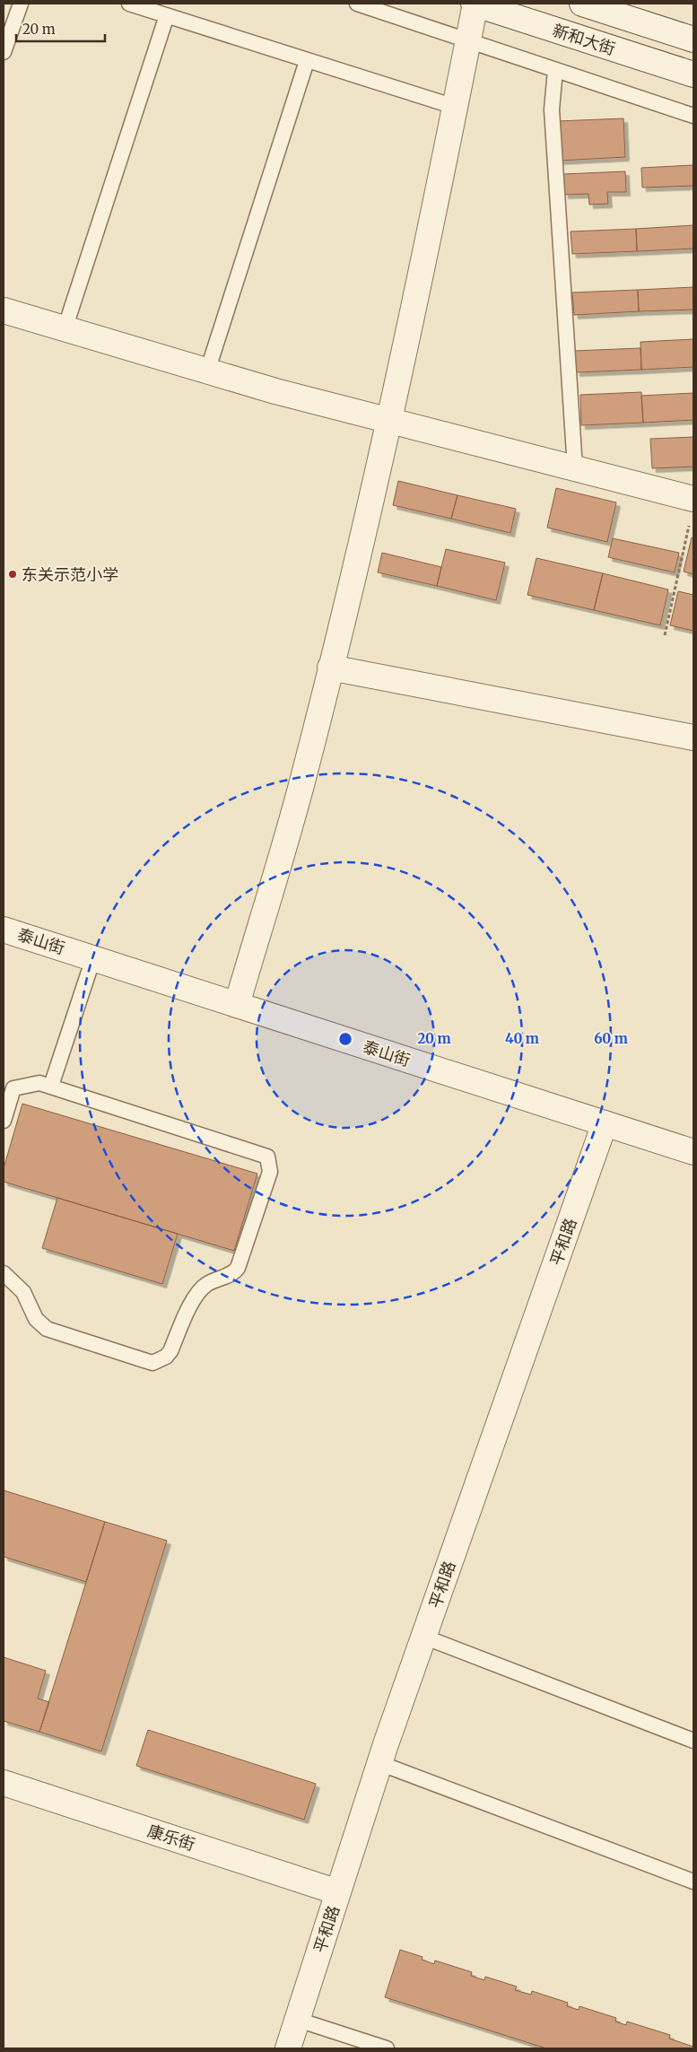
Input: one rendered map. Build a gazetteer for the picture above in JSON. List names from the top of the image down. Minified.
{"streets":{"street":["新和大街","泰山街","平和路","康乐街"]},"crossings":[["泰山街","平和路"],["平和路","康乐街"]],"places":["东关示范小学"],"scale_bar":"20 m","rings":["20 m","40 m","60 m"]}
